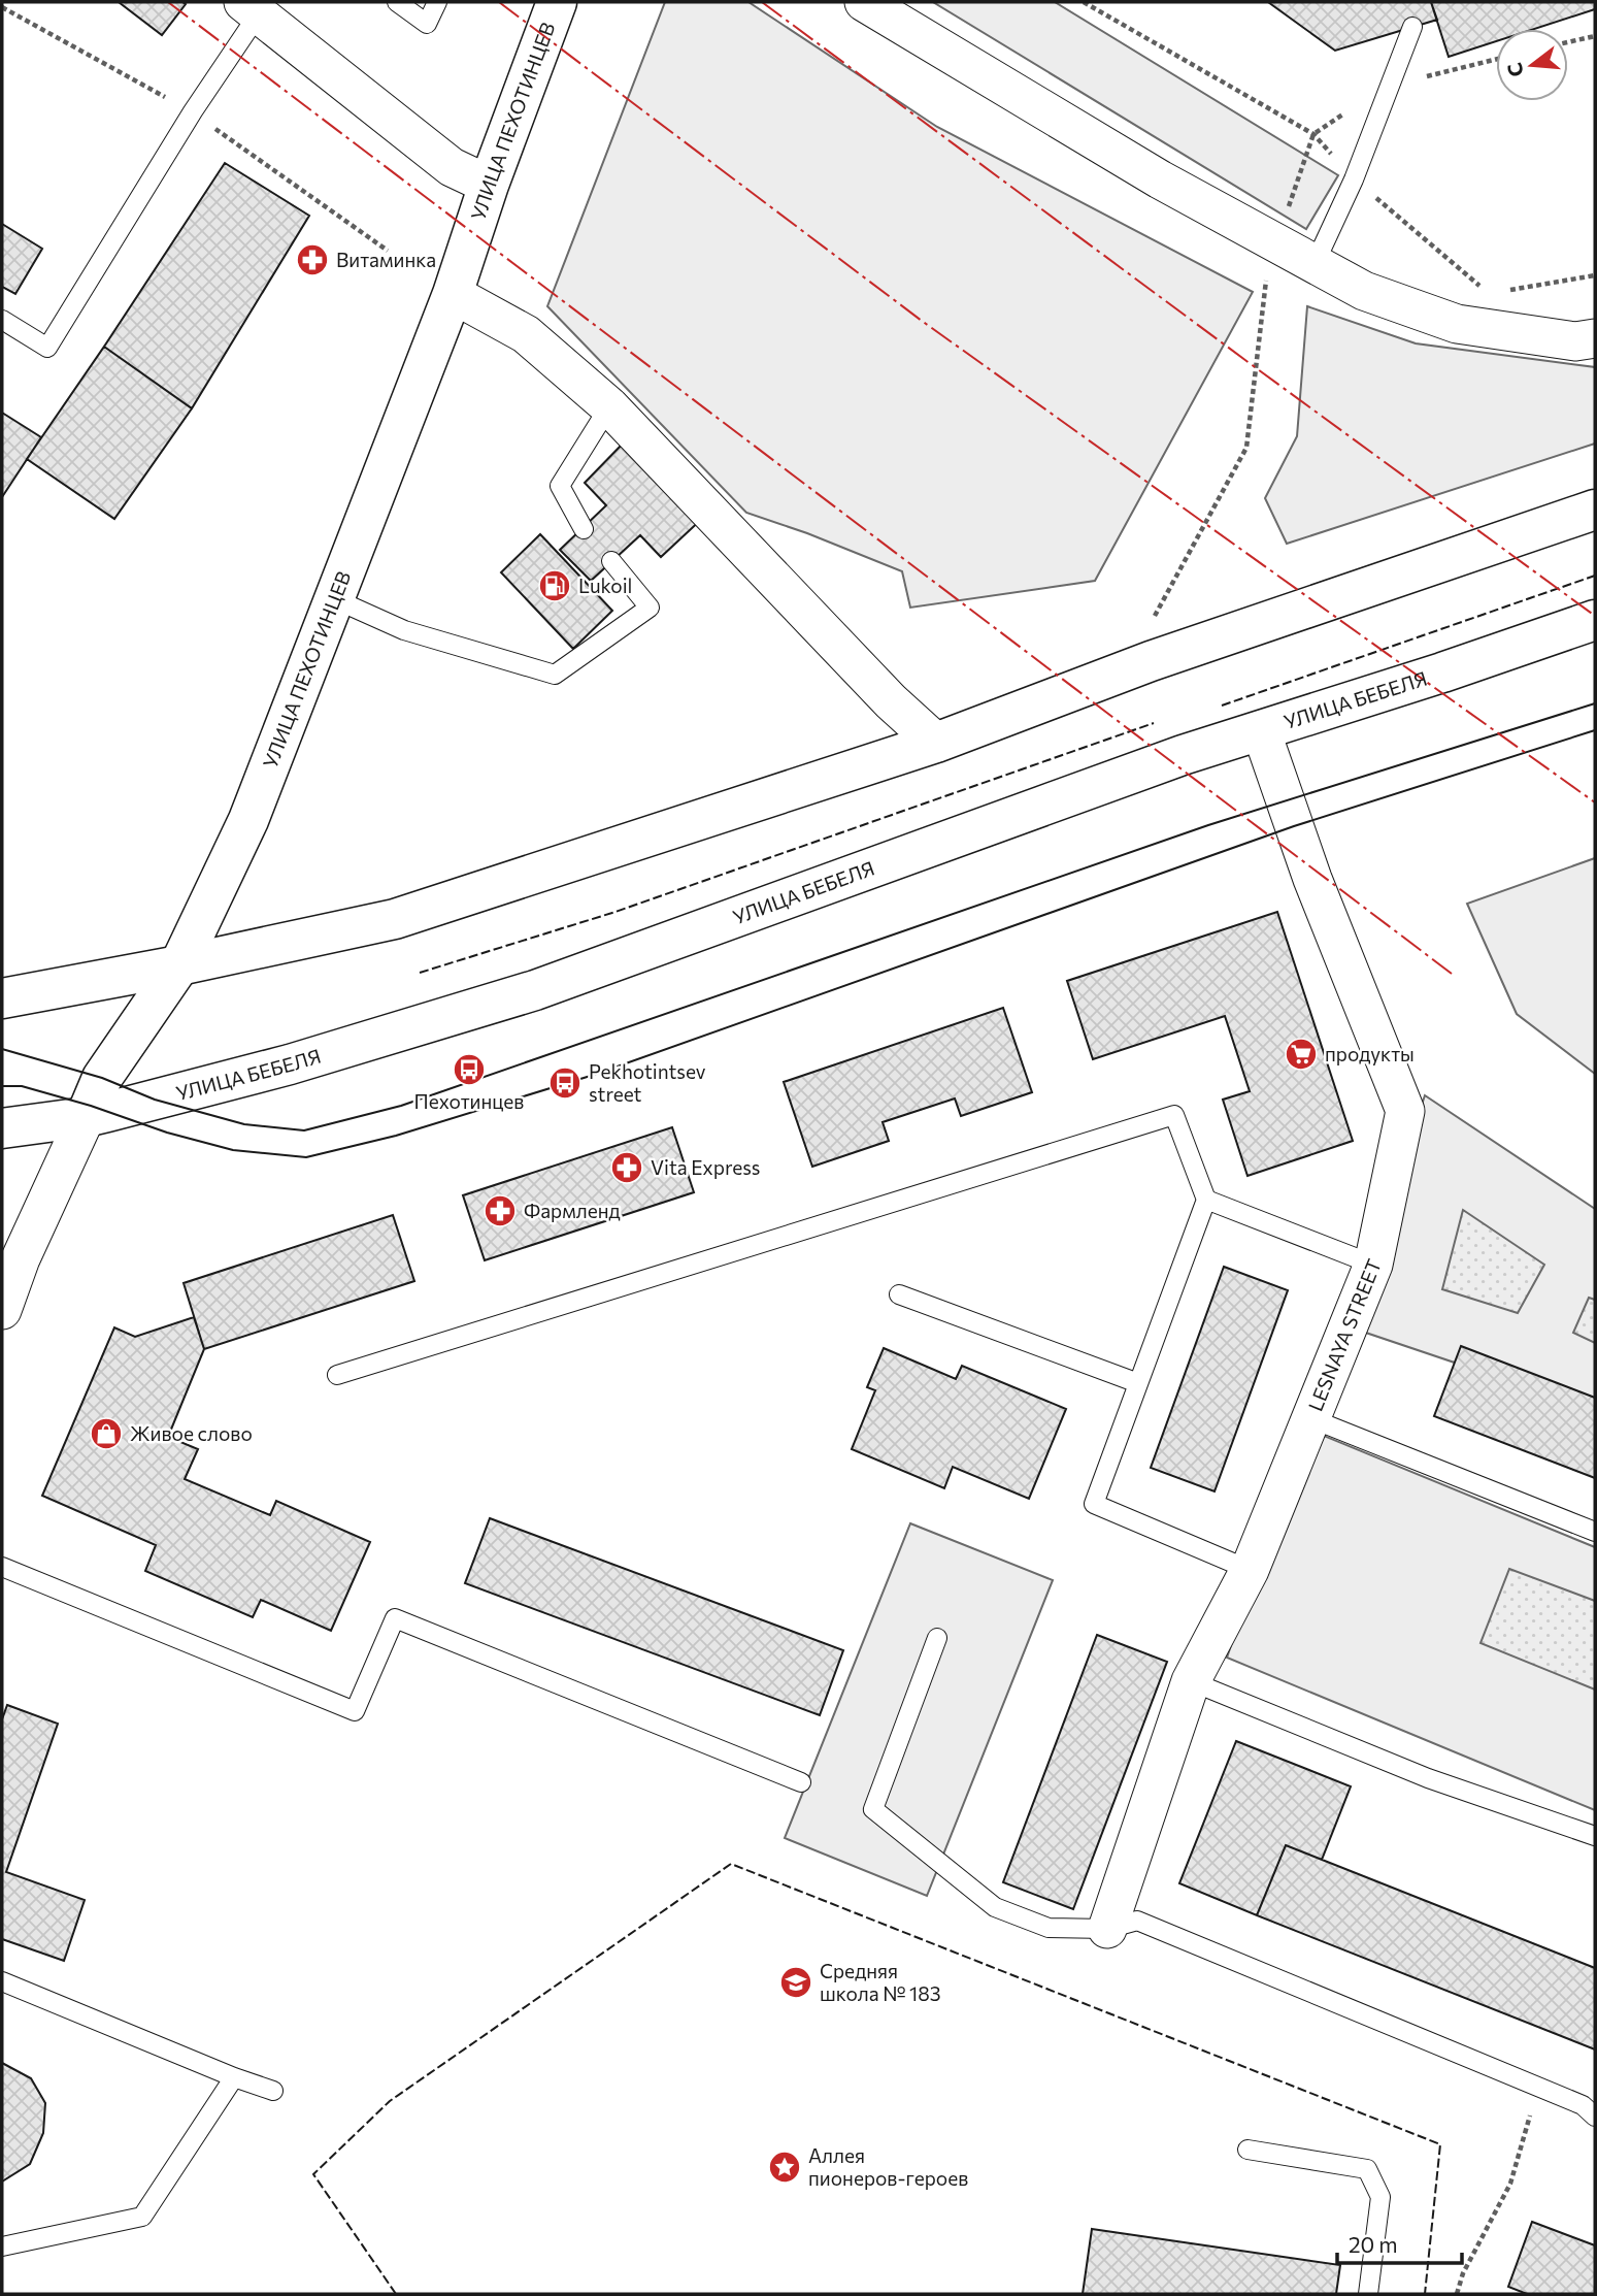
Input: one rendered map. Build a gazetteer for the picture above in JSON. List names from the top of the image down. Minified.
{"streets":{"main road":["УЛИЦА ПЕХОТИНЦЕВ","УЛИЦА БЕБЕЛЯ"],"street":["LESNAYA STREET"]},"crossings":[["УЛИЦА ПЕХОТИНЦЕВ","УЛИЦА БЕБЕЛЯ"],["УЛИЦА БЕБЕЛЯ","LESNAYA STREET"]],"places":{"pharmacy":["Витаминка","Vita Express","Фармленд"],"fuel station":["Lukoil"],"supermarket":["продукты"],"bus stop":["Пехотинцев","Pekhotintsev street"],"shop":["Живое слово"],"school or university":["Средняя школа № 183"],"place":["Аллея пионеров-героев"]},"scale_bar":"20 m","north":"left"}
